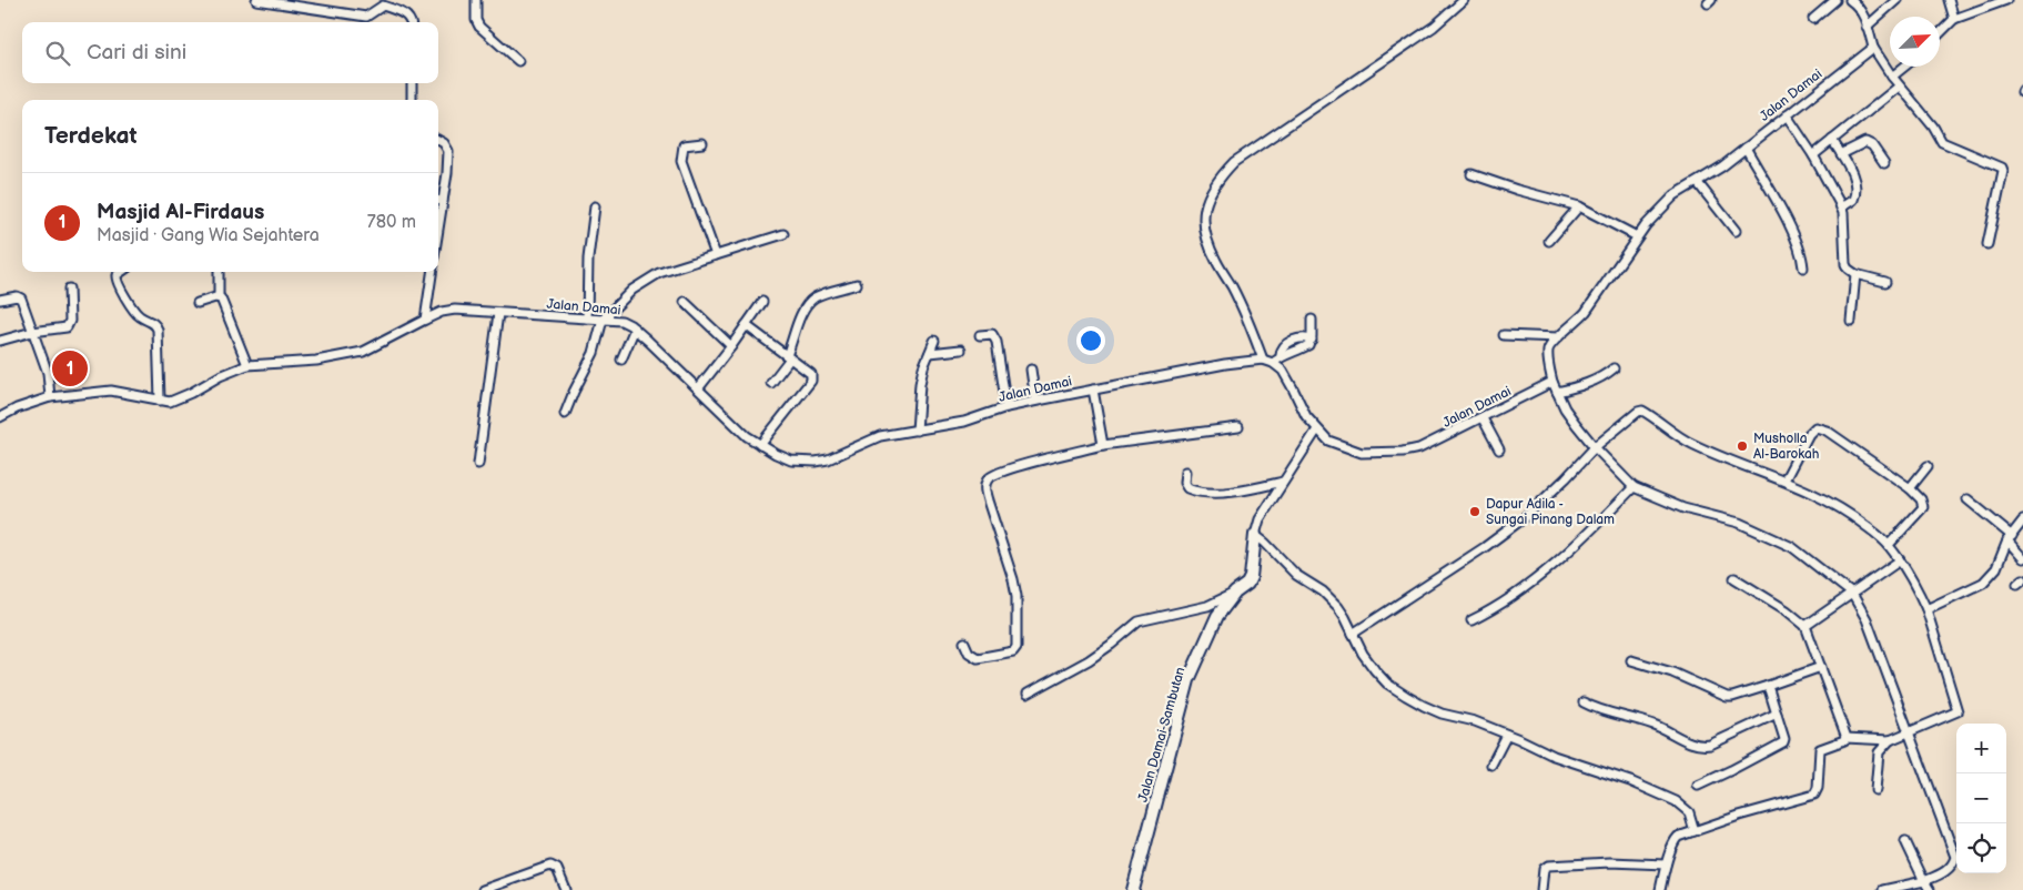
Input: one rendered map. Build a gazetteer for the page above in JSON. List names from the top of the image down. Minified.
{"streets":{"street":["Jalan Damai","Jalan Damai-Sambutan"]},"places":["Musholla Al-Barokah","Dapur Adila - Sungai Pinang Dalam"],"north":"top right","page":{"search":"Cari di sini","heading":"Terdekat","list":[{"mark":"1","name":"Masjid Al-Firdaus","note":"Masjid · Gang Wia Sejahtera","value":"780 m"}],"pins":"1","map_buttons":["+","−"]}}
